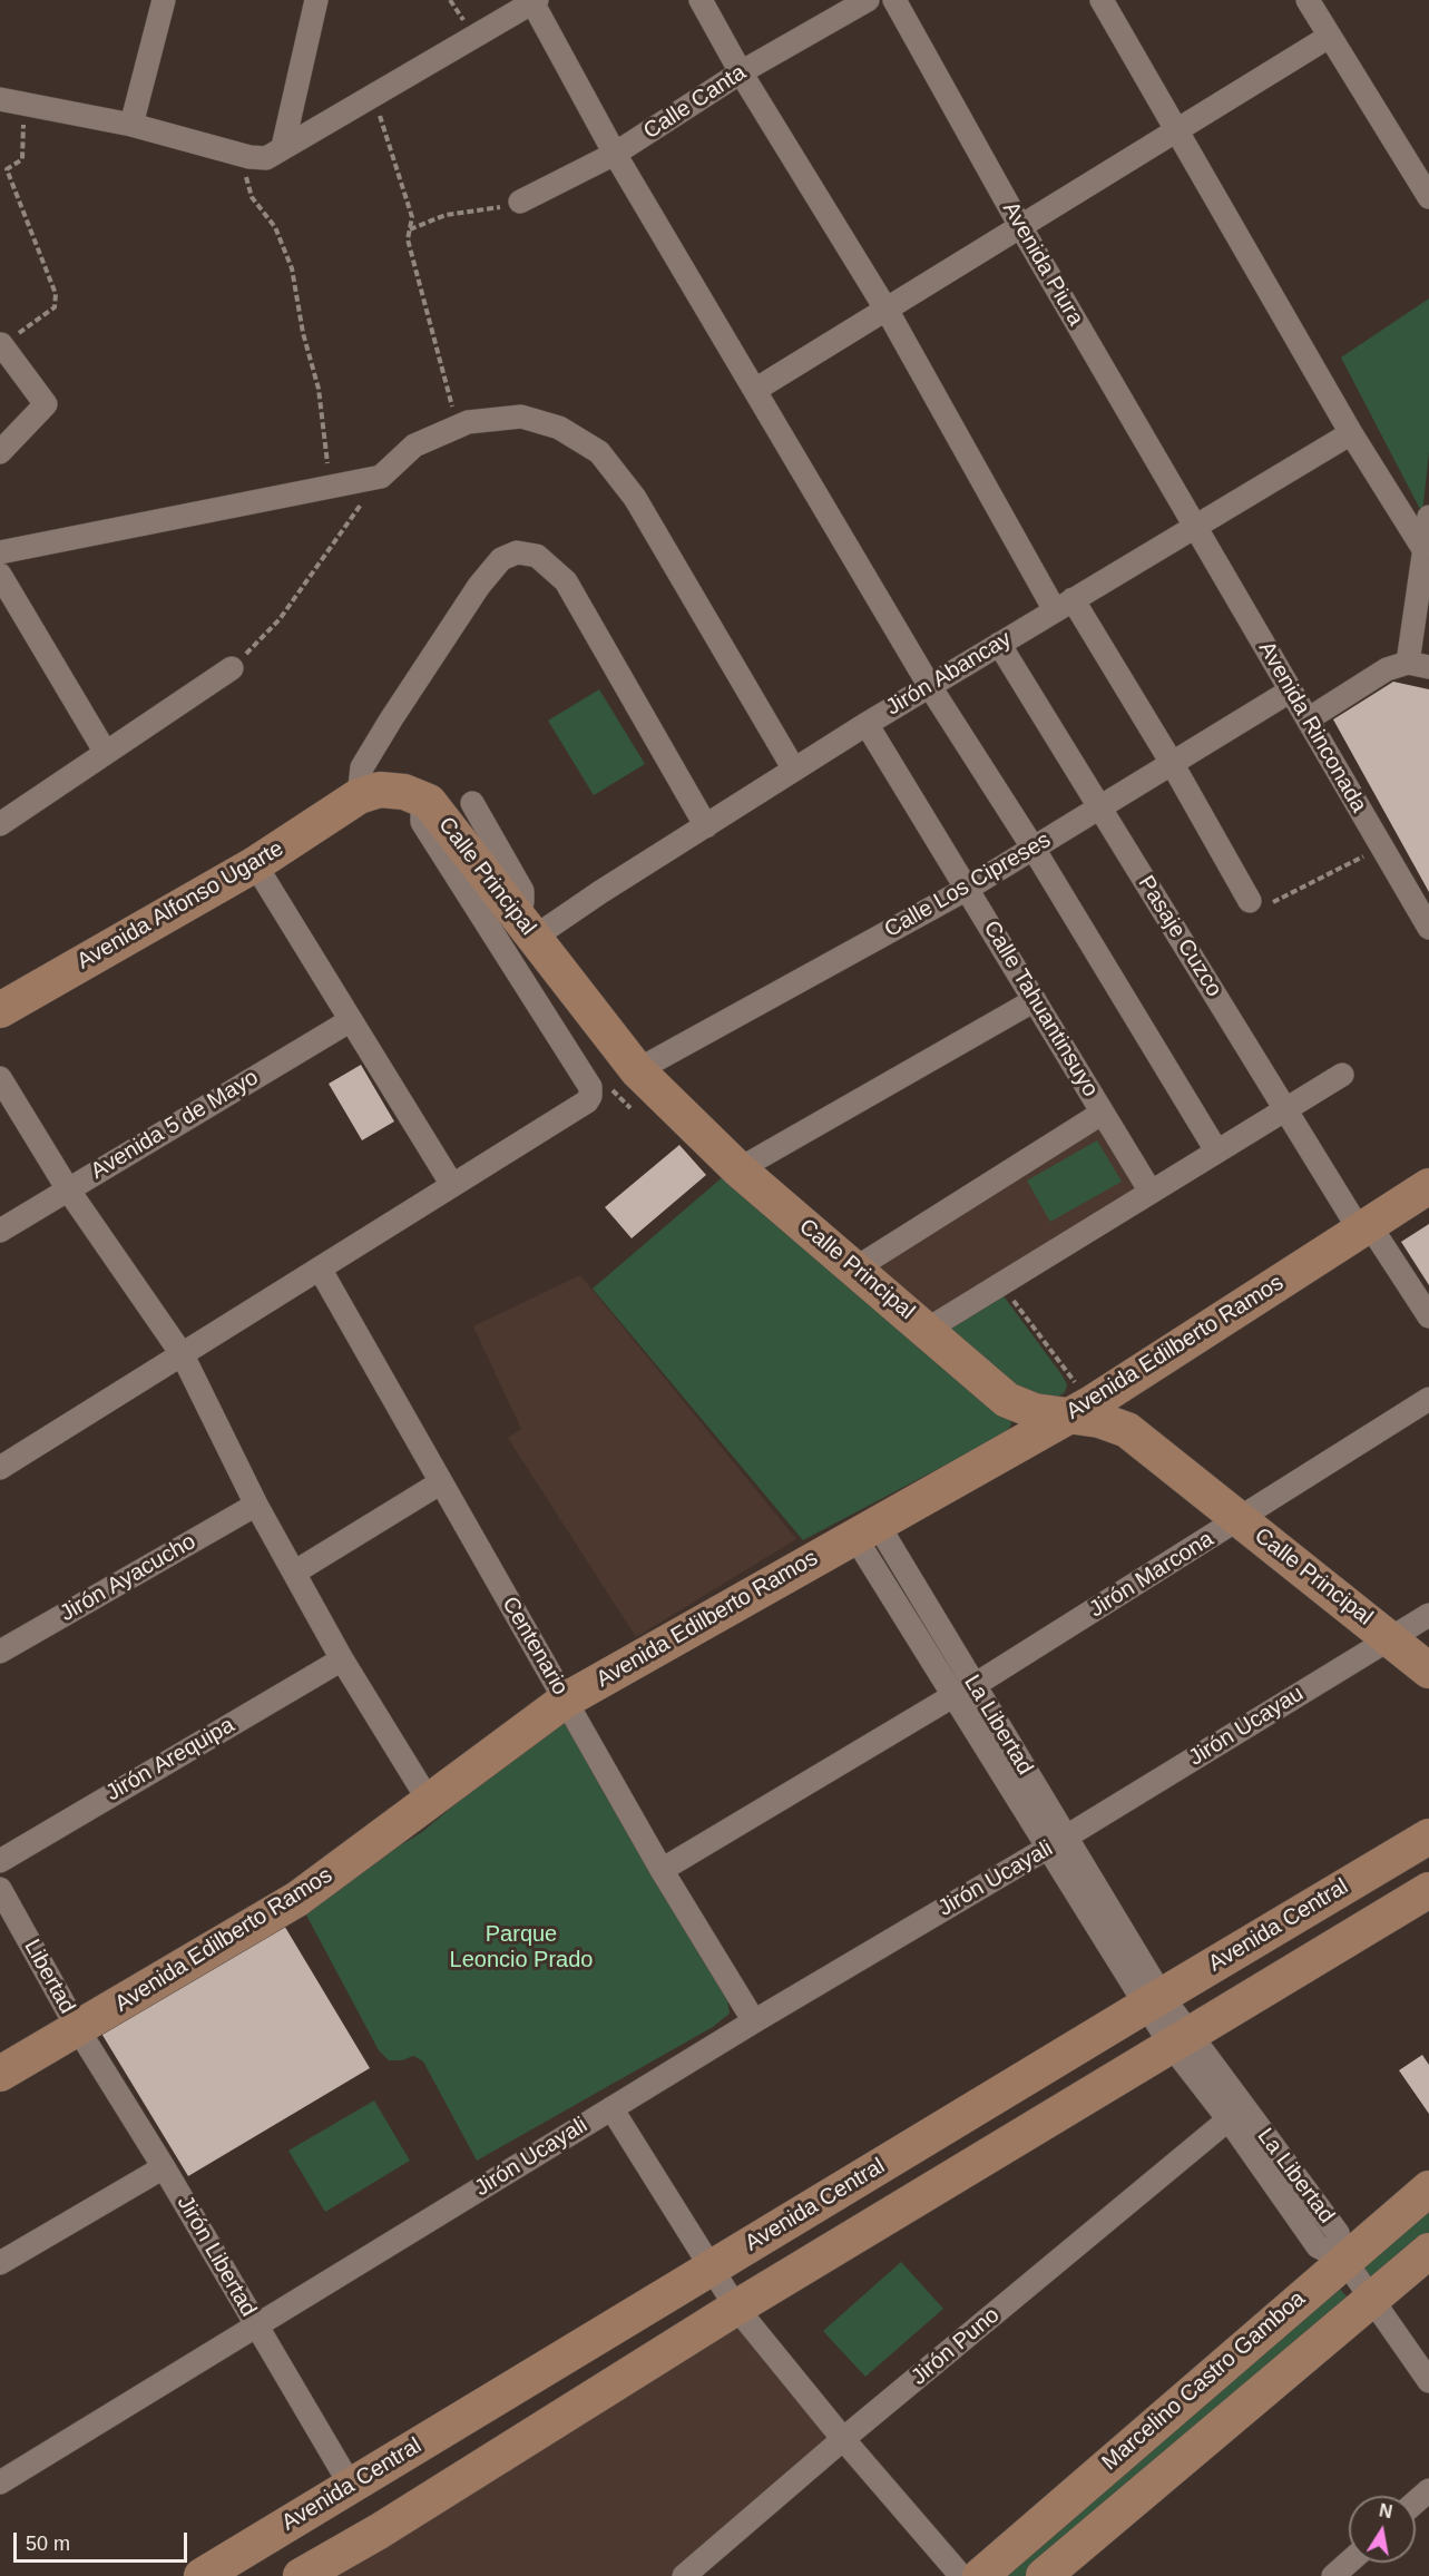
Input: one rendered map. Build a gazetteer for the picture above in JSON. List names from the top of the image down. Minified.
{"streets":{"main road":["Calle Principal","Avenida Alfonso Ugarte","Avenida Edilberto Ramos","Avenida Central","Marcelino Castro Gamboa"],"street":["Calle Canta","Avenida Piura","Jirón Abancay","Avenida Rinconada","Calle Los Cipreses","Pasaje Cuzco","Calle Tahuantinsuyo","Avenida 5 de Mayo","Jirón Marcona","Jirón Ayacucho","Centenario","La Libertad","Jirón Ucayau","Jirón Arequipa","Jirón Ucayali","Libertad","Jirón Libertad","Jirón Puno"]},"crossings":[["Avenida Piura","Jirón Abancay"],["Avenida Piura","Avenida Rinconada"],["Jirón Abancay","Avenida Rinconada"],["Jirón Abancay","Calle Principal"],["Jirón Abancay","Pasaje Cuzco"],["Jirón Abancay","Calle Tahuantinsuyo"],["Avenida Rinconada","Calle Los Cipreses"],["Calle Principal","Calle Los Cipreses"],["Calle Principal","Avenida Alfonso Ugarte"],["Calle Principal","Avenida Edilberto Ramos"],["Calle Principal","Jirón Marcona"],["Calle Principal","Jirón Ucayau"],["Calle Los Cipreses","Pasaje Cuzco"],["Calle Los Cipreses","Calle Tahuantinsuyo"],["Pasaje Cuzco","Avenida Edilberto Ramos"],["Avenida Edilberto Ramos","Centenario"],["Avenida Edilberto Ramos","La Libertad"],["Avenida Edilberto Ramos","Libertad"],["Avenida Edilberto Ramos","Jirón Libertad"],["Jirón Marcona","Centenario"],["Jirón Marcona","La Libertad"],["Centenario","Jirón Ucayali"],["La Libertad","Jirón Ucayau"],["La Libertad","Jirón Ucayali"],["La Libertad","Avenida Central"],["La Libertad","Jirón Puno"],["La Libertad","Marcelino Castro Gamboa"],["Jirón Ucayau","Jirón Ucayali"],["Jirón Ucayali","Jirón Libertad"],["Avenida Central","Jirón Libertad"],["Libertad","Jirón Libertad"]],"parks":["Parque Leoncio Prado"],"scale_bar":"50 m","north":"top"}
